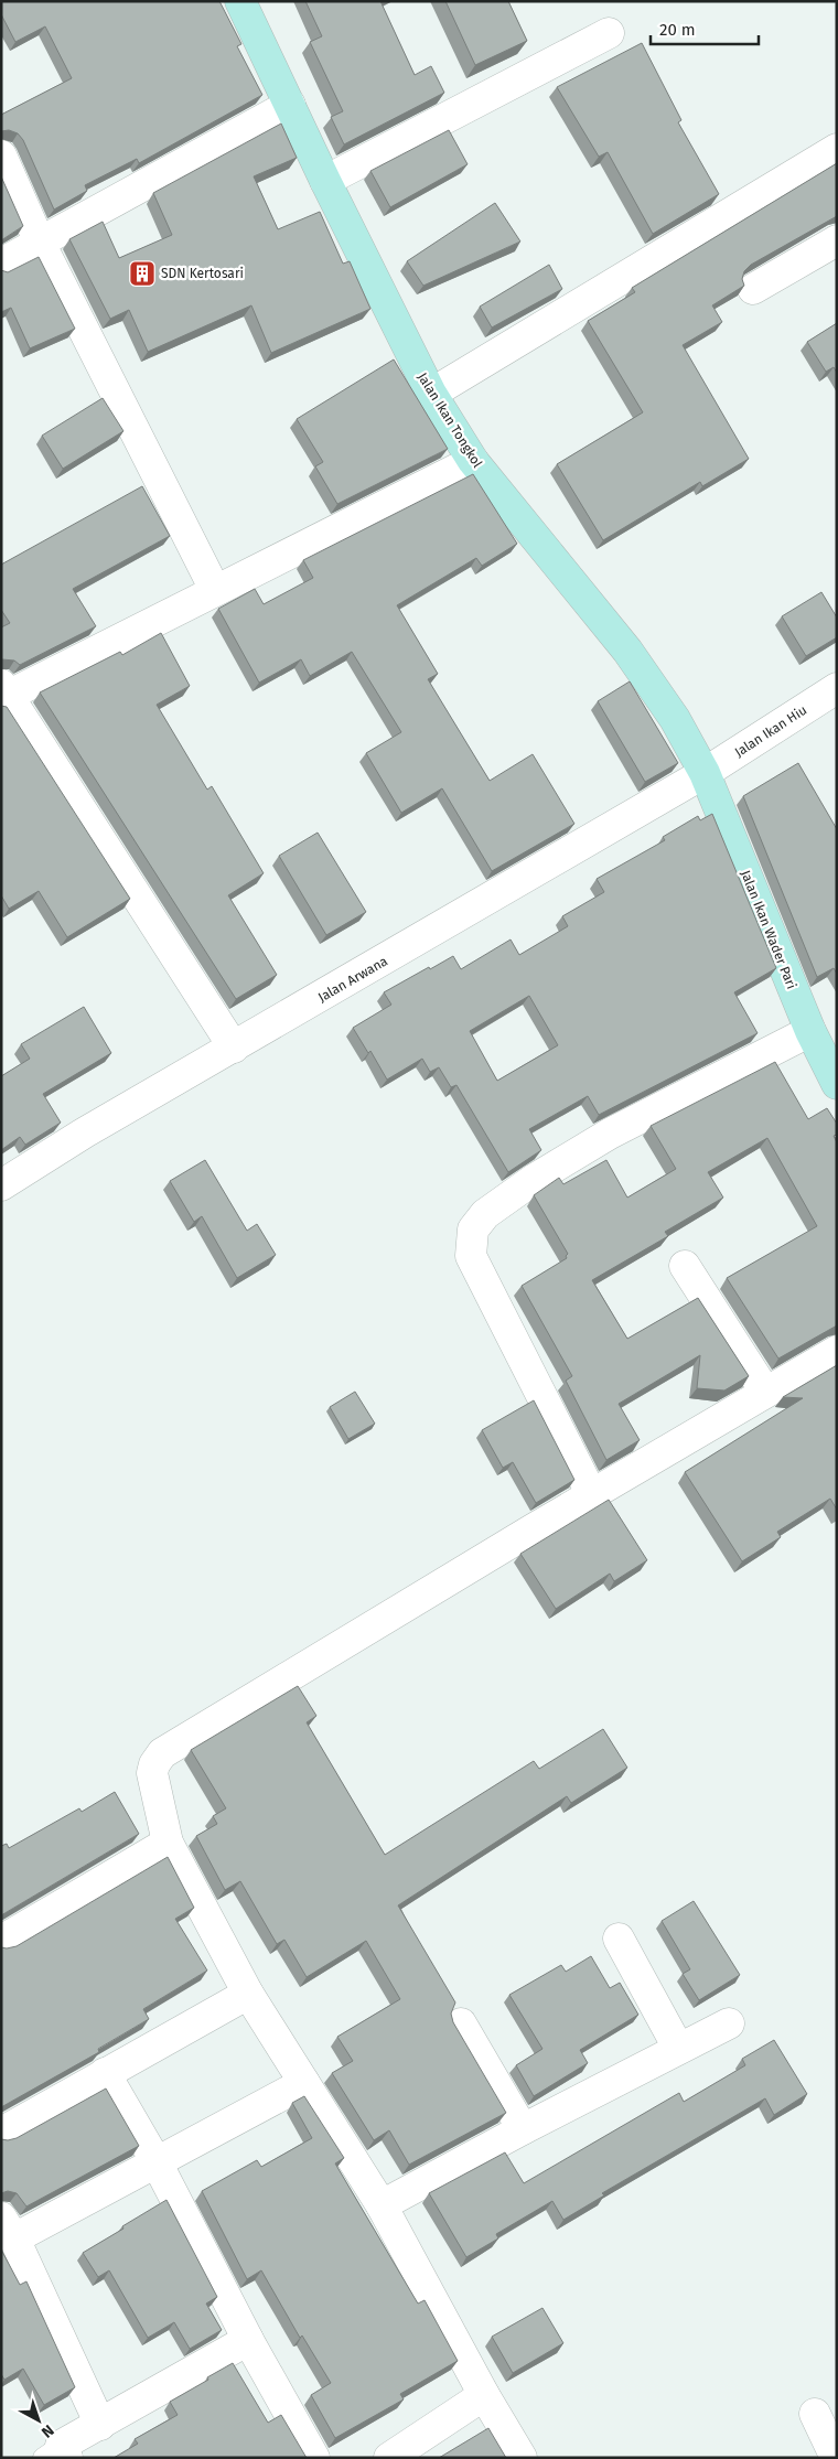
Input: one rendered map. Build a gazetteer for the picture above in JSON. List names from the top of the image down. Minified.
{"streets":{"street":["Jalan Ikan Tongkol","Jalan Ikan Hiu","Jalan Ikan Wader Pari","Jalan Arwana"]},"crossings":[["Jalan Ikan Tongkol","Jalan Ikan Hiu"],["Jalan Ikan Tongkol","Jalan Ikan Wader Pari"],["Jalan Ikan Tongkol","Jalan Arwana"],["Jalan Ikan Hiu","Jalan Ikan Wader Pari"],["Jalan Ikan Hiu","Jalan Arwana"],["Jalan Ikan Wader Pari","Jalan Arwana"]],"places":{"building":["SDN Kertosari"]},"scale_bar":"20 m","north":"bottom right"}
